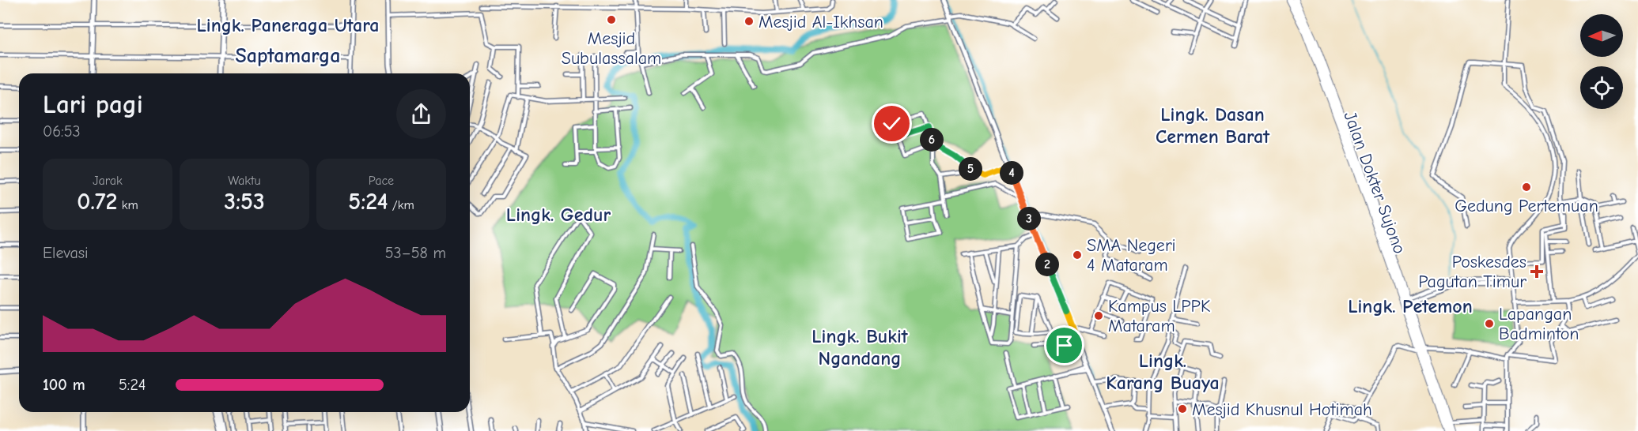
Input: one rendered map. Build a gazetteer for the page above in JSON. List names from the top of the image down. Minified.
{"streets":{"highway":["Jalan Dokter Sujono"]},"districts":["Lingk. Paneraga Utara","Saptamarga","Lingk. Dasan Cermen Barat","Lingk. Gedur","Lingk. Petemon","Lingk. Bukit Ngandang","Lingk. Karang Buaya"],"places":{"other":["Mesjid Subulassalam","Mesjid Al-Ikhsan","Gedung Pertemuan","SMA Negeri 4 Mataram","Kampus LPPK Mataram","Lapangan Badminton","Mesjid Khusnul Hotimah"],"health":["Poskesdes Pagutan Timur"]},"north":"left","page":{"heading":["Lari pagi","06:53"],"pins":["6","5","4","3","2"],"stats":[["Jarak","0.72 km"],["Waktu","3:53"],["Pace","5:24 /km"]],"chart":["Elevasi","53–58 m"],"list":[{"name":"100 m","note":"5:24"}]}}
